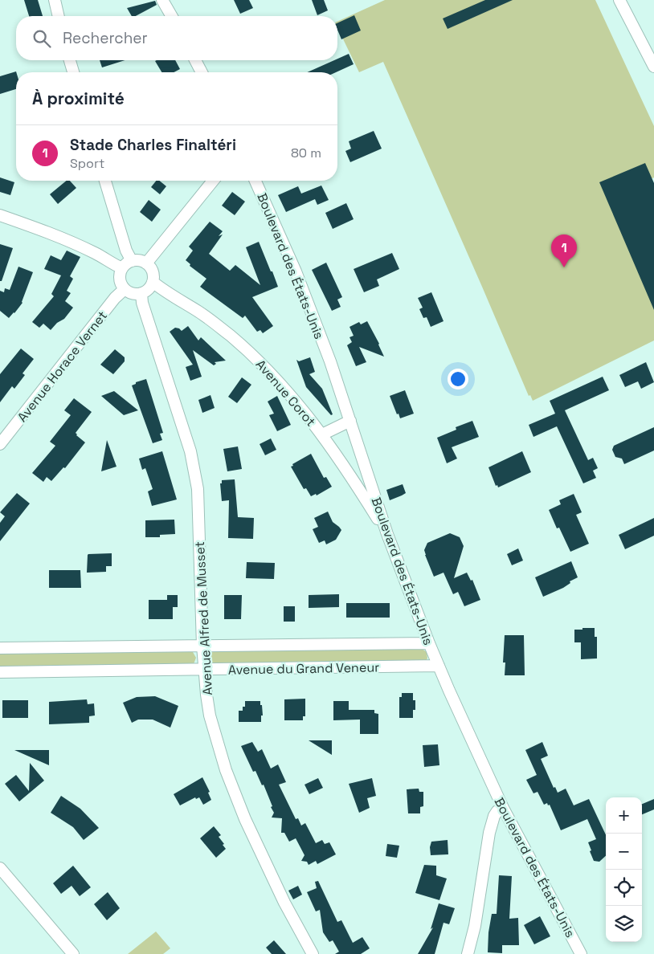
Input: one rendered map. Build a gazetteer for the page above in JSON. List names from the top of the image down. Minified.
{"streets":{"street":["Boulevard des États-Unis","Avenue Horace Vernet","Avenue Corot","Avenue Alfred de Musset","Avenue du Grand Veneur"]},"crossings":[["Boulevard des États-Unis","Avenue Corot"],["Boulevard des États-Unis","Avenue du Grand Veneur"],["Avenue Horace Vernet","Avenue Corot"],["Avenue Horace Vernet","Avenue Alfred de Musset"],["Avenue Corot","Avenue Alfred de Musset"],["Avenue Alfred de Musset","Avenue du Grand Veneur"]],"page":{"search":"Rechercher","heading":"À proximité","list":[{"mark":"1","name":"Stade Charles Finaltéri","note":"Sport","value":"80 m"}],"pins":"1","map_buttons":["+","−"]}}
